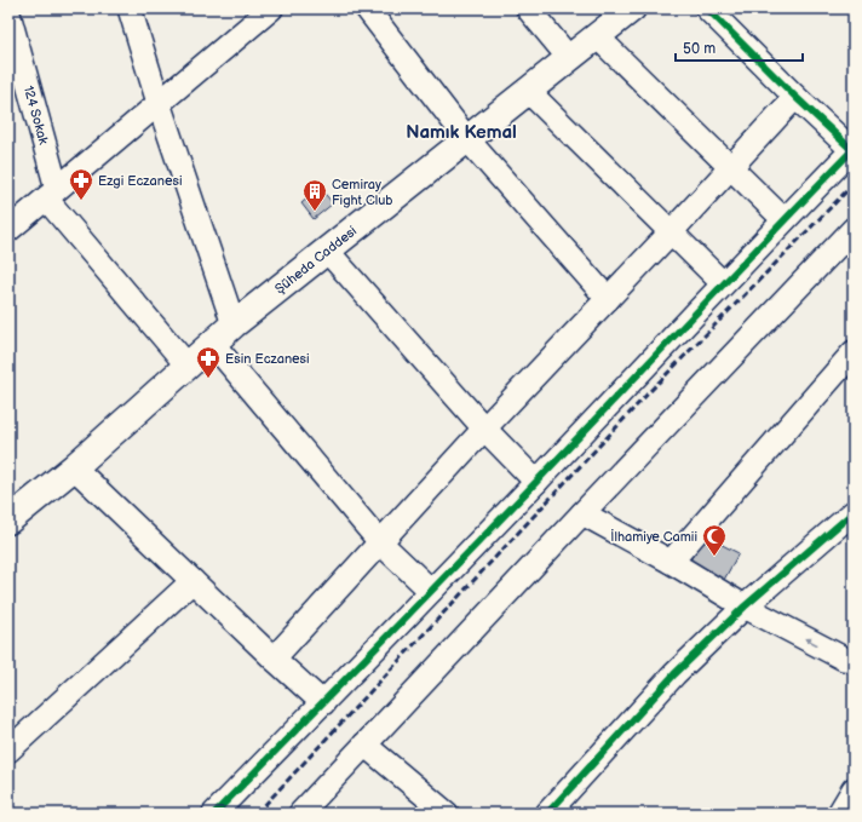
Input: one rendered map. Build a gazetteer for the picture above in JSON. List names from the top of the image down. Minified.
{"streets":{"main road":["Şüheda Caddesi"],"street":["124 Sokak"]},"districts":["Namık Kemal"],"places":{"pharmacy":["Ezgi Eczanesi","Esin Eczanesi"],"building":["Cemiray Fight Club"],"mosque":["İlhamiye Camii"]},"scale_bar":"50 m"}
